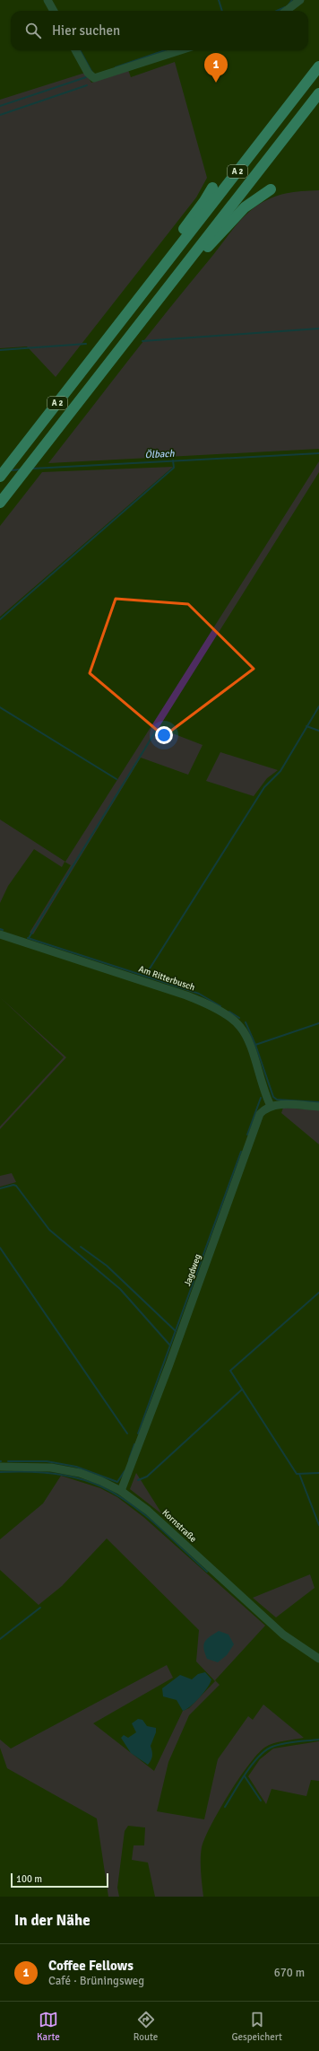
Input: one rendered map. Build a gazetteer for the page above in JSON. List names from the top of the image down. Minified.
{"streets":{"highway":["A 2"],"street":["Am Ritterbusch","Jagdweg","Kornstraße"]},"crossings":[["Am Ritterbusch","Jagdweg"],["Jagdweg","Kornstraße"]],"water":["Ölbach"],"scale_bar":"100 m","page":{"search":"Hier suchen","pins":"1","scale":"100 m","heading":"In der Nähe","list":[{"mark":"1","name":"Coffee Fellows","note":"Café · Brüningsweg","value":"670 m"}],"nav":["Karte","Route","Gespeichert"]}}
